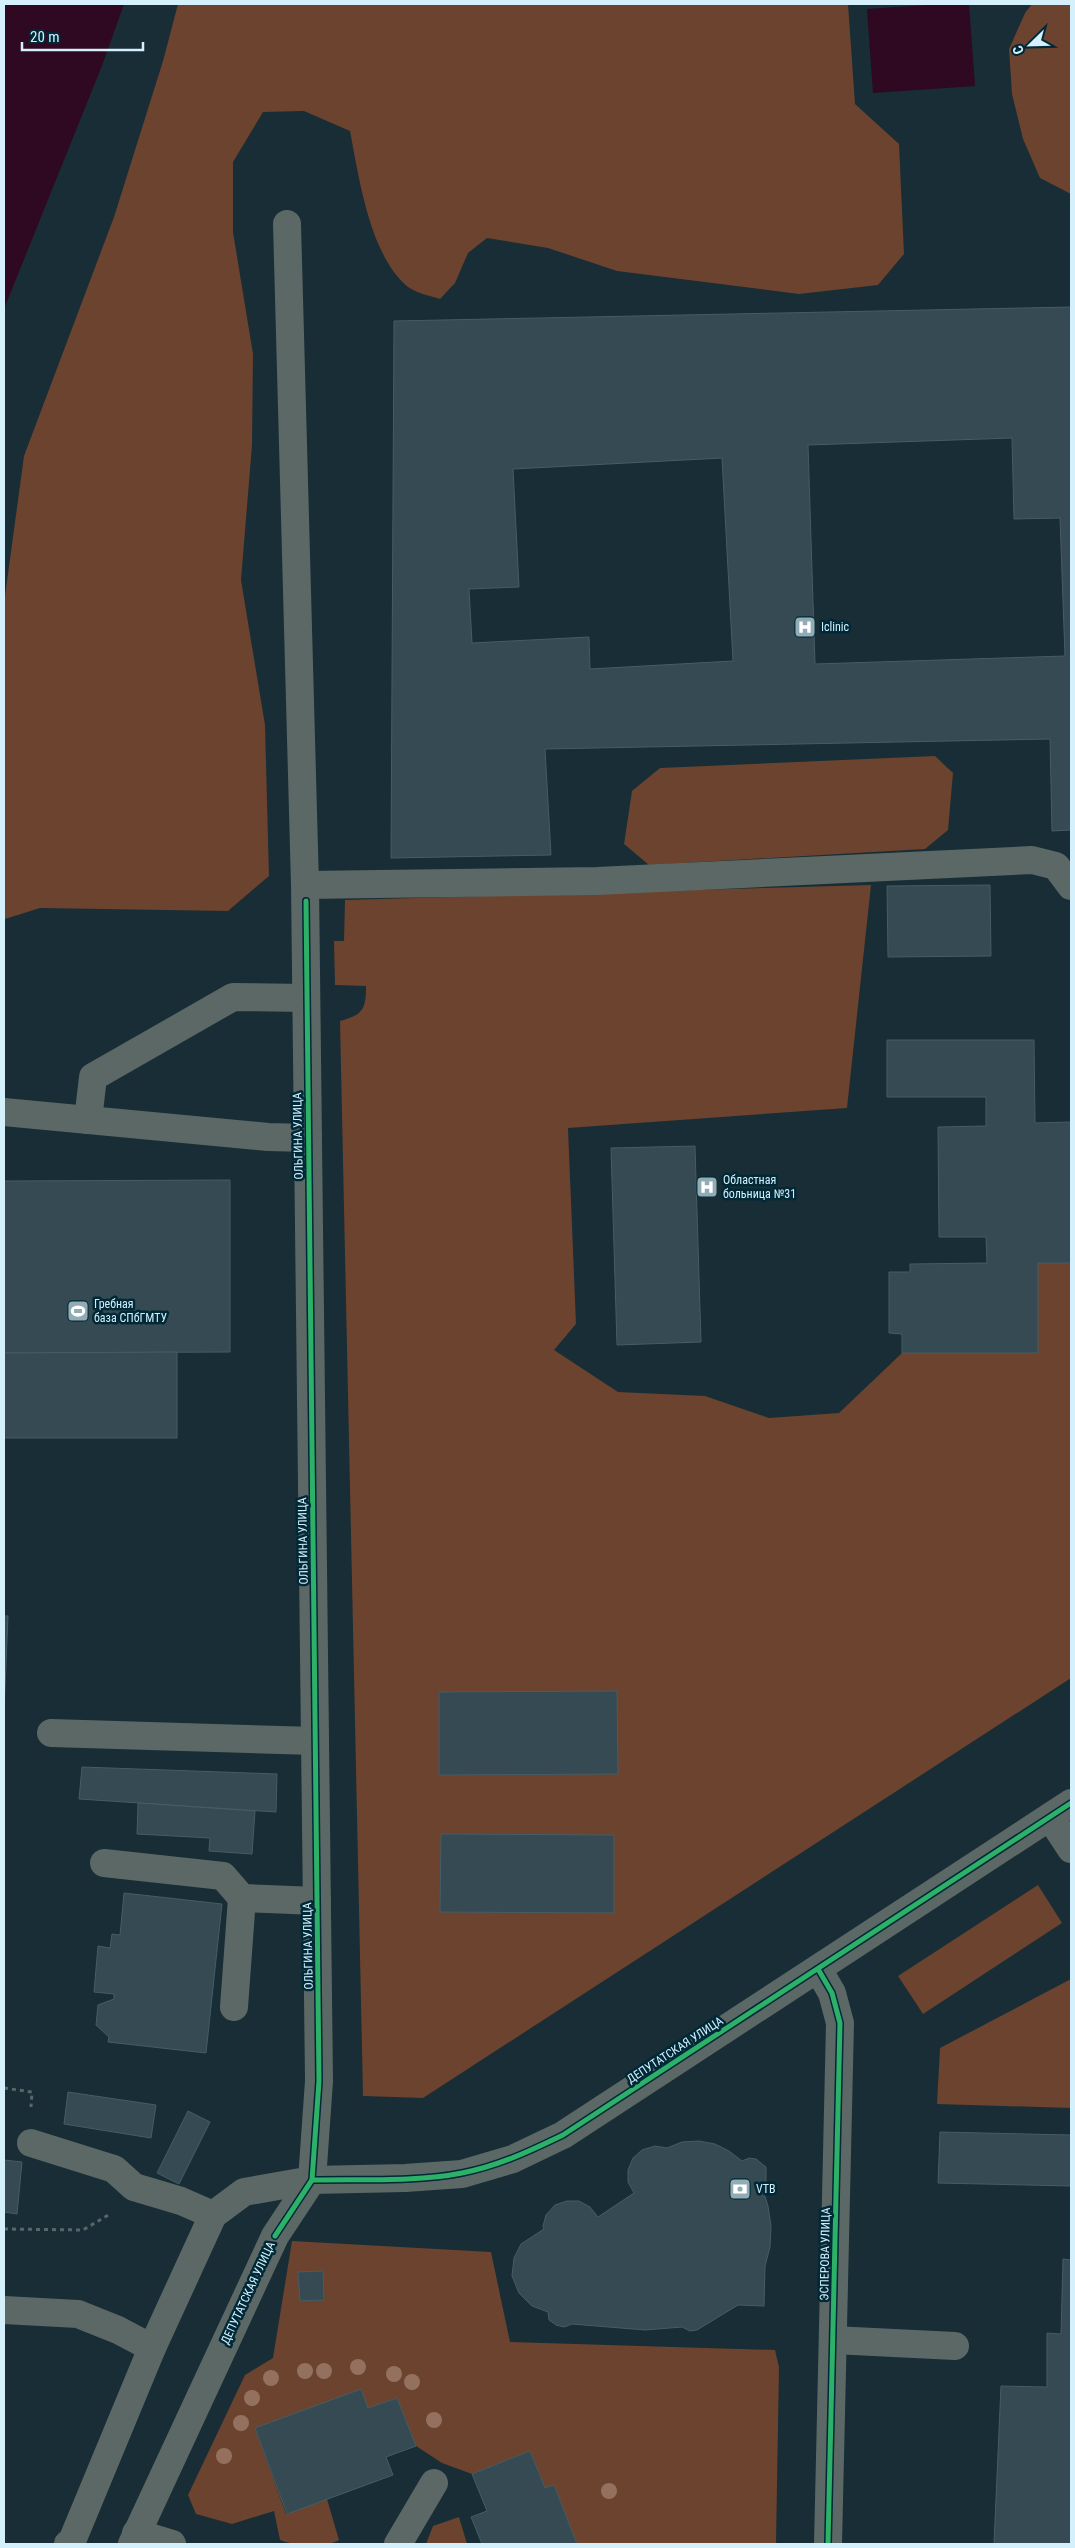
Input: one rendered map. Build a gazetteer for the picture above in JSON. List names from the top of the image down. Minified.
{"streets":{"street":["ОЛЬГИНА УЛИЦА","ДЕПУТАТСКАЯ УЛИЦА","ЭСПЕРОВА УЛИЦА"]},"crossings":[["ОЛЬГИНА УЛИЦА","ДЕПУТАТСКАЯ УЛИЦА"],["ДЕПУТАТСКАЯ УЛИЦА","ЭСПЕРОВА УЛИЦА"]],"places":{"hospital":["Iclinic","Областная больница №31"],"sports":["Гребная база СПбГМТУ"],"bank":["VTB"]},"scale_bar":"20 m","north":"bottom left"}
